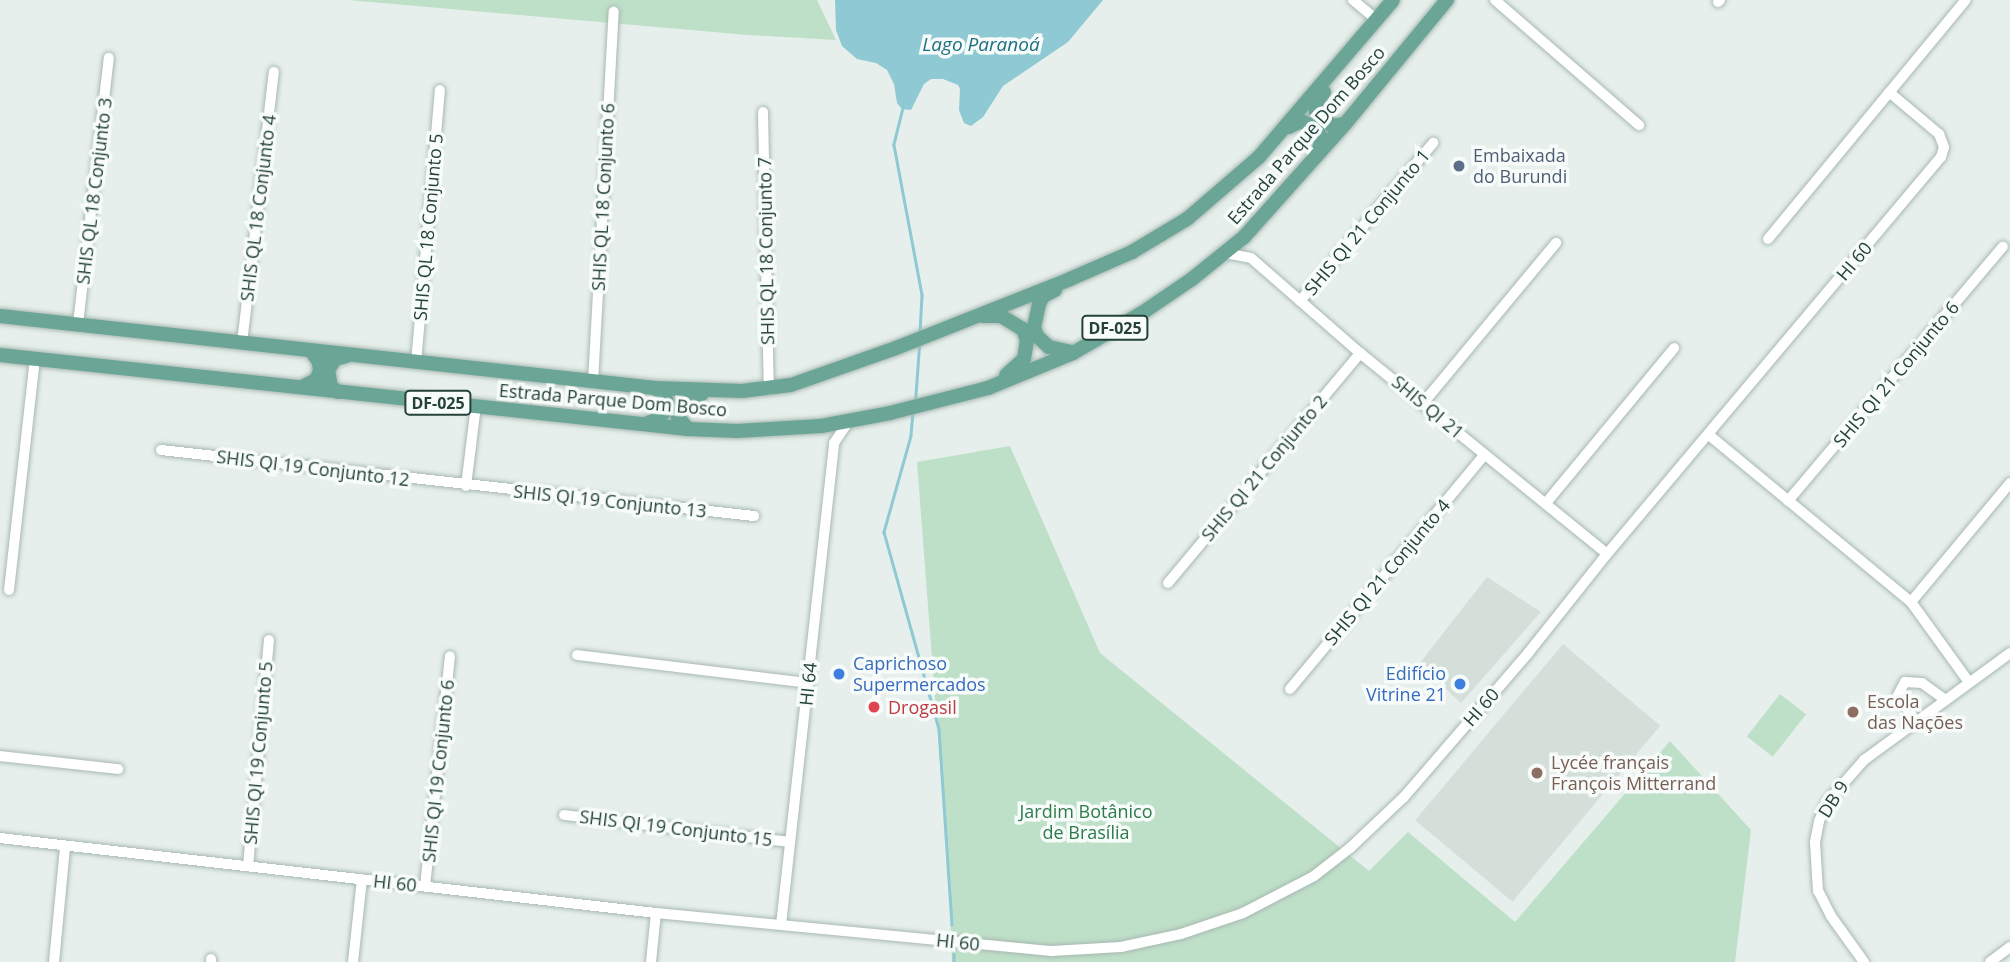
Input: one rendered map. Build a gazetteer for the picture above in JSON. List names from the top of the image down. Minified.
{"streets":{"main road":["Estrada Parque Dom Bosco","DF-025"],"street":["SHIS QL 18 Conjunto 3","SHIS QL 18 Conjunto 6","SHIS QL 18 Conjunto 4","SHIS QI 21 Conjunto 1","SHIS QL 18 Conjunto 5","SHIS QL 18 Conjunto 7","HI 60","SHIS QI 21 Conjunto 6","SHIS QI 21","SHIS QI 19 Conjunto 12","SHIS QI 21 Conjunto 2","SHIS QI 19 Conjunto 13","SHIS QI 21 Conjunto 4","HI 64","SHIS QI 19 Conjunto 5","SHIS QI 19 Conjunto 6","DB 9","SHIS QI 19 Conjunto 15"]},"crossings":[["Estrada Parque Dom Bosco","SHIS QL 18 Conjunto 3"],["Estrada Parque Dom Bosco","SHIS QL 18 Conjunto 6"],["Estrada Parque Dom Bosco","SHIS QL 18 Conjunto 4"],["Estrada Parque Dom Bosco","SHIS QL 18 Conjunto 5"],["Estrada Parque Dom Bosco","SHIS QL 18 Conjunto 7"],["Estrada Parque Dom Bosco","HI 64"],["SHIS QI 21 Conjunto 1","SHIS QI 21"],["HI 60","SHIS QI 21"],["HI 60","HI 64"],["HI 60","SHIS QI 19 Conjunto 5"],["HI 60","SHIS QI 19 Conjunto 6"],["SHIS QI 21","SHIS QI 21 Conjunto 2"],["SHIS QI 21","SHIS QI 21 Conjunto 4"],["SHIS QI 19 Conjunto 12","SHIS QI 19 Conjunto 13"],["HI 64","SHIS QI 19 Conjunto 15"]],"water":["Lago Paranoá"],"parks":["Jardim Botânico de Brasília"],"places":["Embaixada do Burundi","Caprichoso Supermercados","Edifício Vitrine 21","Drogasil","Escola das Nações","Lycée français François Mitterrand"]}
